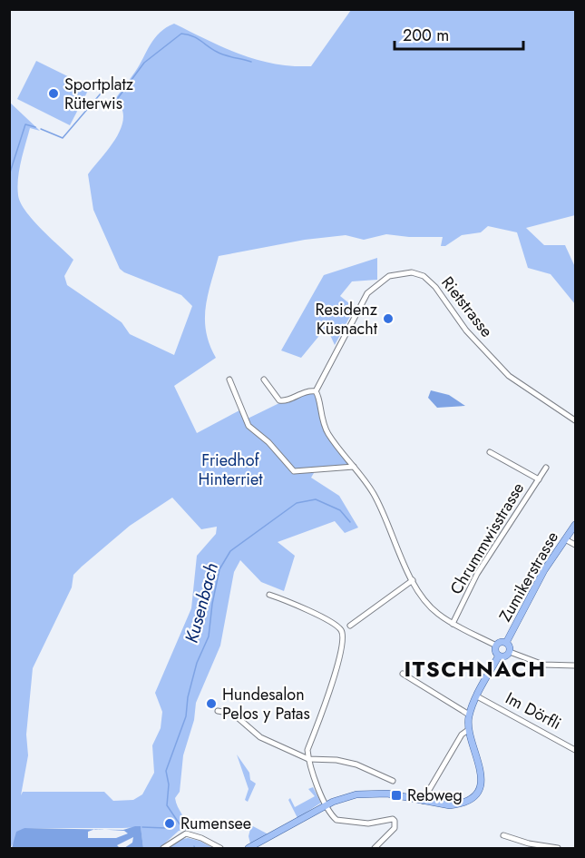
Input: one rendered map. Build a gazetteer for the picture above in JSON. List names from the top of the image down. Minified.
{"streets":{"main road":["Zumikerstrasse"],"street":["Rietstrasse","Chrummwisstrasse","Im Dörfli"]},"districts":["ITSCHNACH"],"water":["Kusenbach"],"parks":["Friedhof Hinterriet"],"places":{"other":["Sportplatz Rüterwis","Residenz Küsnacht","Hundesalon Pelos y Patas","Rumensee"],"transit":["Rebweg"]},"scale_bar":"200 m"}
